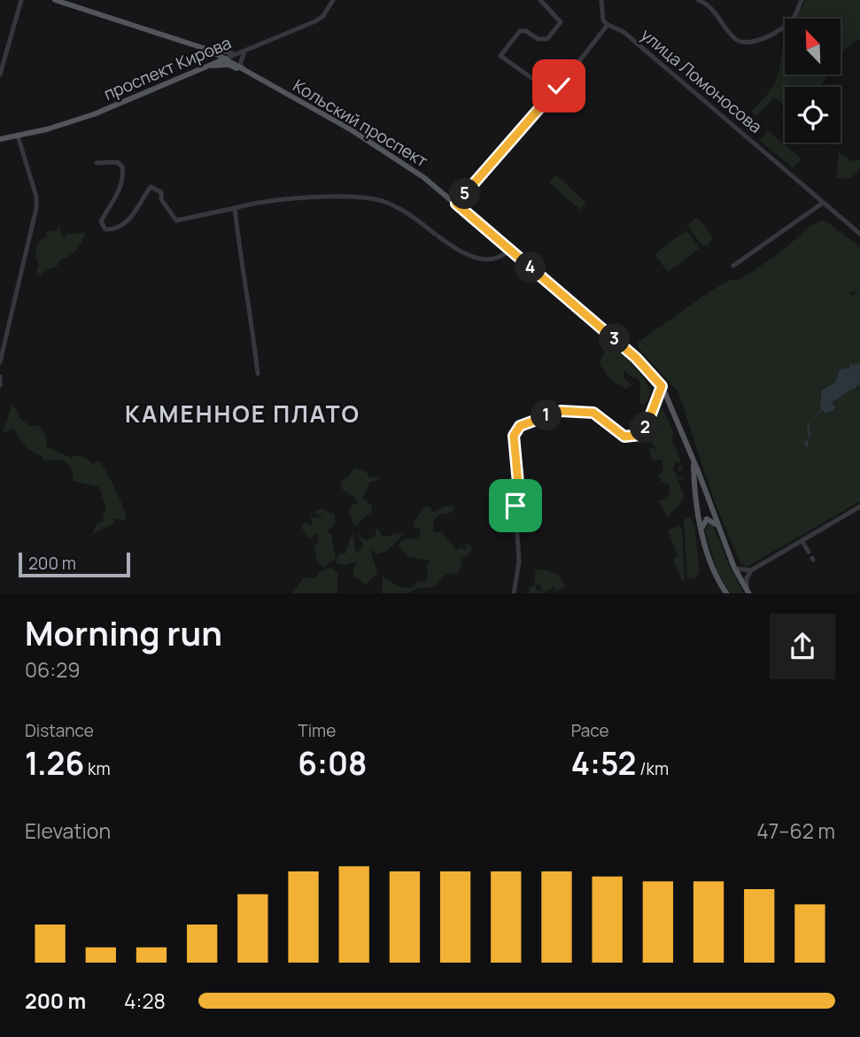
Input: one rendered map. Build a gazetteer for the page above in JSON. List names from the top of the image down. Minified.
{"streets":{"main road":["проспект Кирова","Кольский проспект"],"street":["улица Ломоносова"]},"crossings":[["проспект Кирова","Кольский проспект"]],"districts":["КАМЕННОЕ ПЛАТО"],"scale_bar":"200 m","north":"top left","page":{"pins":["5","4","3","1","2"],"scale":"200 m","heading":["Morning run","06:29"],"stats":[["Distance","1.26 km"],["Time","6:08"],["Pace","4:52 /km"]],"chart":["Elevation","47–62 m"],"list":[{"name":"200 m","note":"4:28"}]}}
